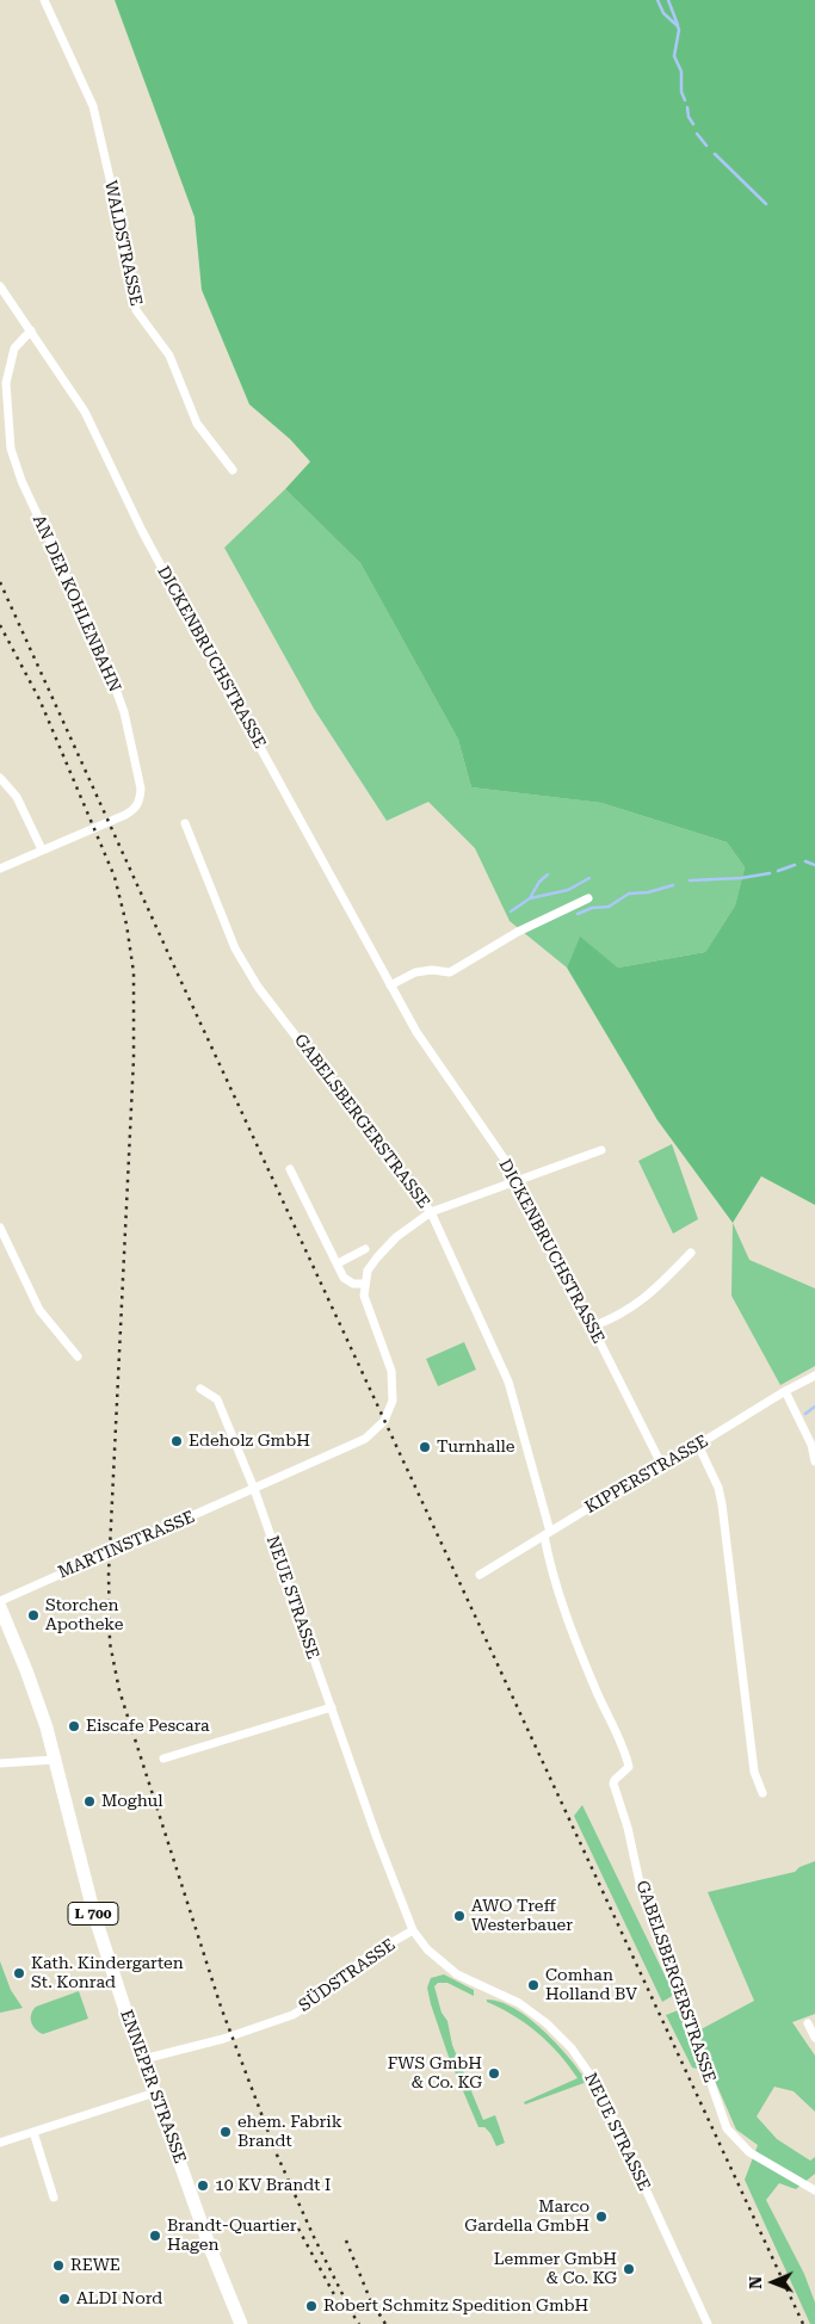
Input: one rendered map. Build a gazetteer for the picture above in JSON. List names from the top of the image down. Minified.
{"streets":{"main road":["L 700","ENNEPER STRASSE"],"street":["WALDSTRASSE","AN DER KOHLENBAHN","DICKENBRUCHSTRASSE","GABELSBERGERSTRASSE","KIPPERSTRASSE","MARTINSTRASSE","NEUE STRASSE","SÜDSTRASSE"]},"crossings":[["AN DER KOHLENBAHN","DICKENBRUCHSTRASSE"],["DICKENBRUCHSTRASSE","KIPPERSTRASSE"],["GABELSBERGERSTRASSE","KIPPERSTRASSE"],["MARTINSTRASSE","NEUE STRASSE"],["NEUE STRASSE","SÜDSTRASSE"],["SÜDSTRASSE","ENNEPER STRASSE"]],"places":["Edeholz GmbH","Turnhalle","Storchen Apotheke","Eiscafe Pescara","Moghul","AWO Treff Westerbauer","Kath. Kindergarten St. Konrad","Comhan Holland BV","FWS GmbH & Co. KG","ehem. Fabrik Brandt","10 KV Brandt I","Marco Gardella GmbH","Brandt-Quartier Hagen","REWE","Lemmer GmbH & Co. KG","ALDI Nord","Robert Schmitz Spedition GmbH"],"north":"left"}
